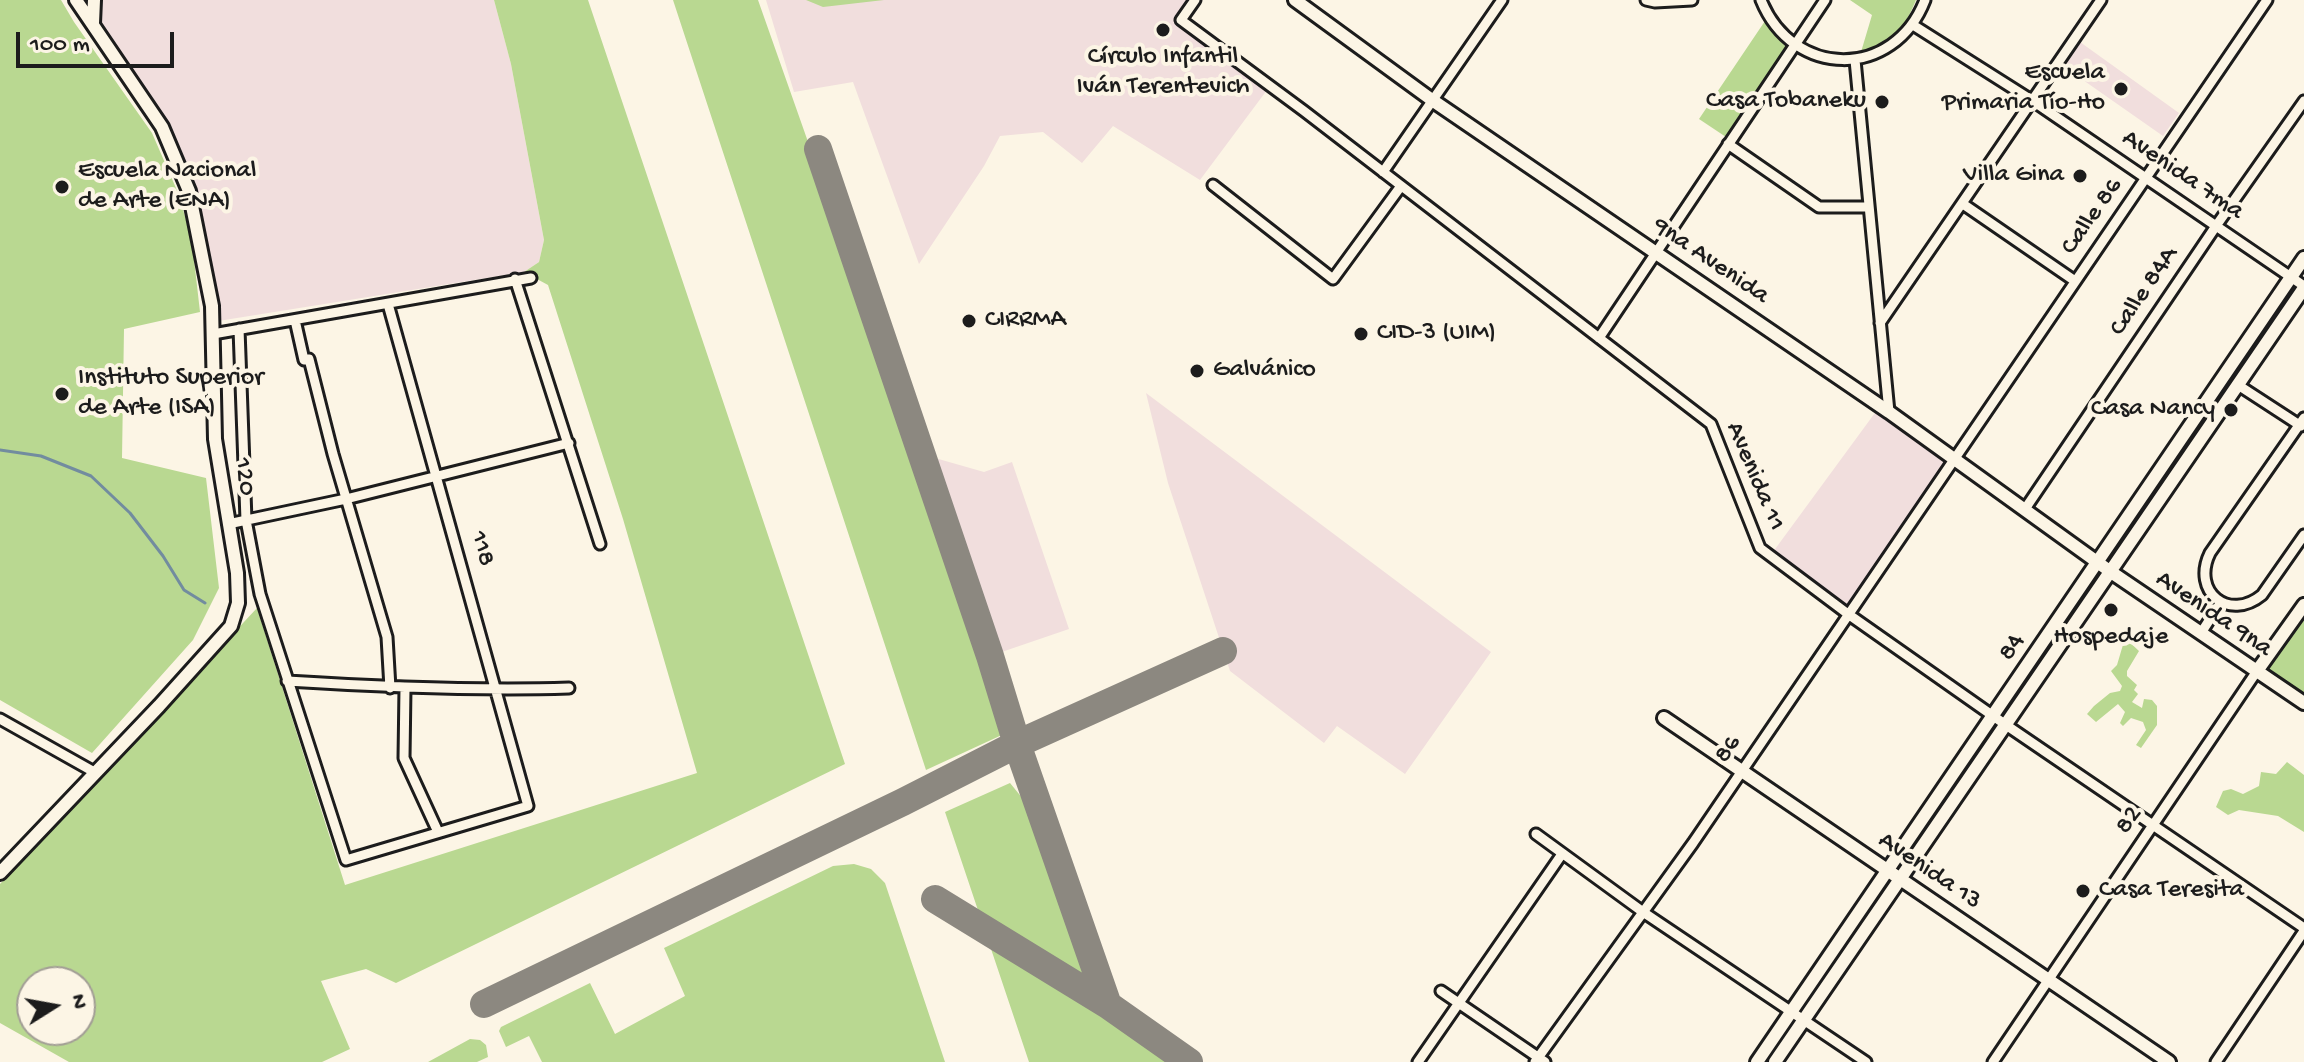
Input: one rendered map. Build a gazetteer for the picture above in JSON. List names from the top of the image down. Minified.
{"streets":{"main road":["9na Avenida","120","Avenida 9na","84","82","Avenida 13"],"street":["Avenida 7ma","Calle 86","Calle 84A","Avenida 11","118","86"]},"crossings":[["Avenida 7ma","Calle 86"],["Avenida 7ma","Calle 84A"],["Avenida 7ma","84"],["Calle 86","9na Avenida"],["Calle 86","86"],["9na Avenida","Calle 84A"],["9na Avenida","Avenida 9na"],["9na Avenida","84"],["9na Avenida","86"],["120","118"],["Avenida 11","84"],["Avenida 11","86"],["Avenida 11","82"],["Avenida 9na","84"],["Avenida 9na","82"],["84","Avenida 13"],["86","Avenida 13"],["82","Avenida 13"]],"places":["Círculo Infantil Iván Terentevich","Escuela Primaria Tío-Ho","Casa Tobaneku","Villa Gina","Escuela Nacional de Arte (ENA)","CIRRMA","CID-3 (UIM)","Galvánico","Instituto Superior de Arte (ISA)","Casa Nancy","Hospedaje","Casa Teresita"],"scale_bar":"100 m","north":"right"}
